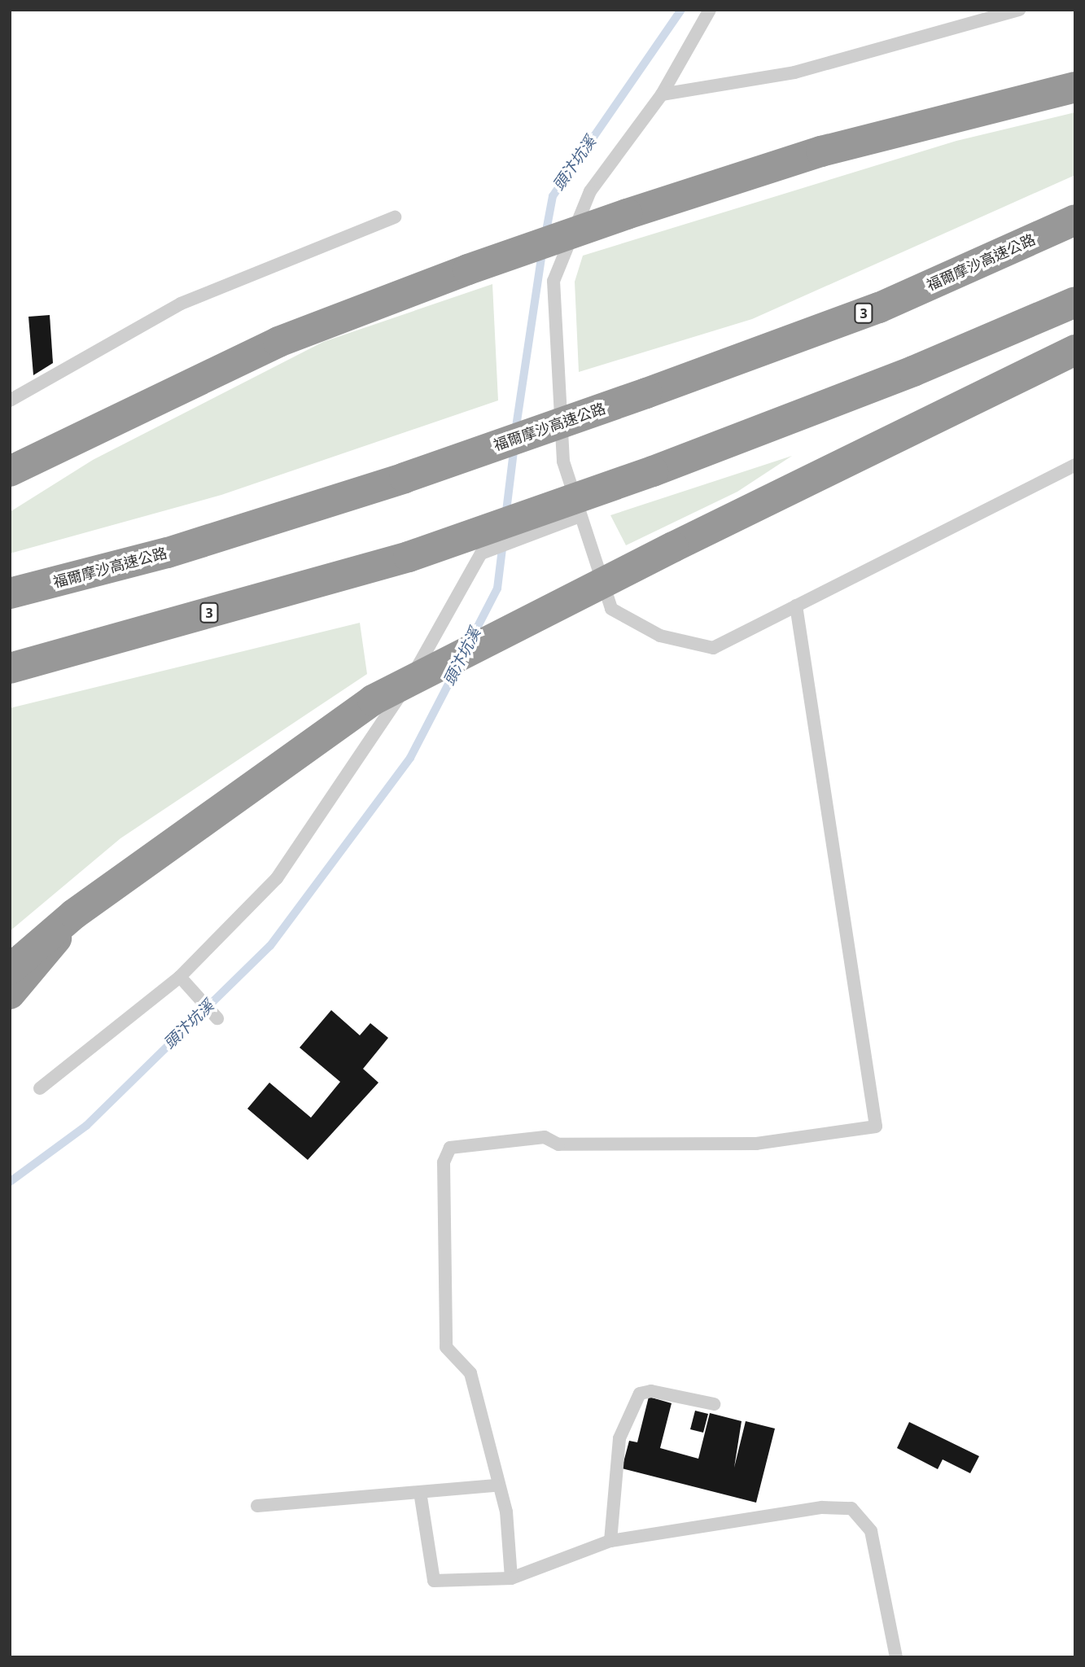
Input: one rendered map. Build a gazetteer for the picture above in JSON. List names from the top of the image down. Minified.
{"streets":{"highway":["福爾摩沙高速公路","3"]},"water":["頭汴坑溪"]}
